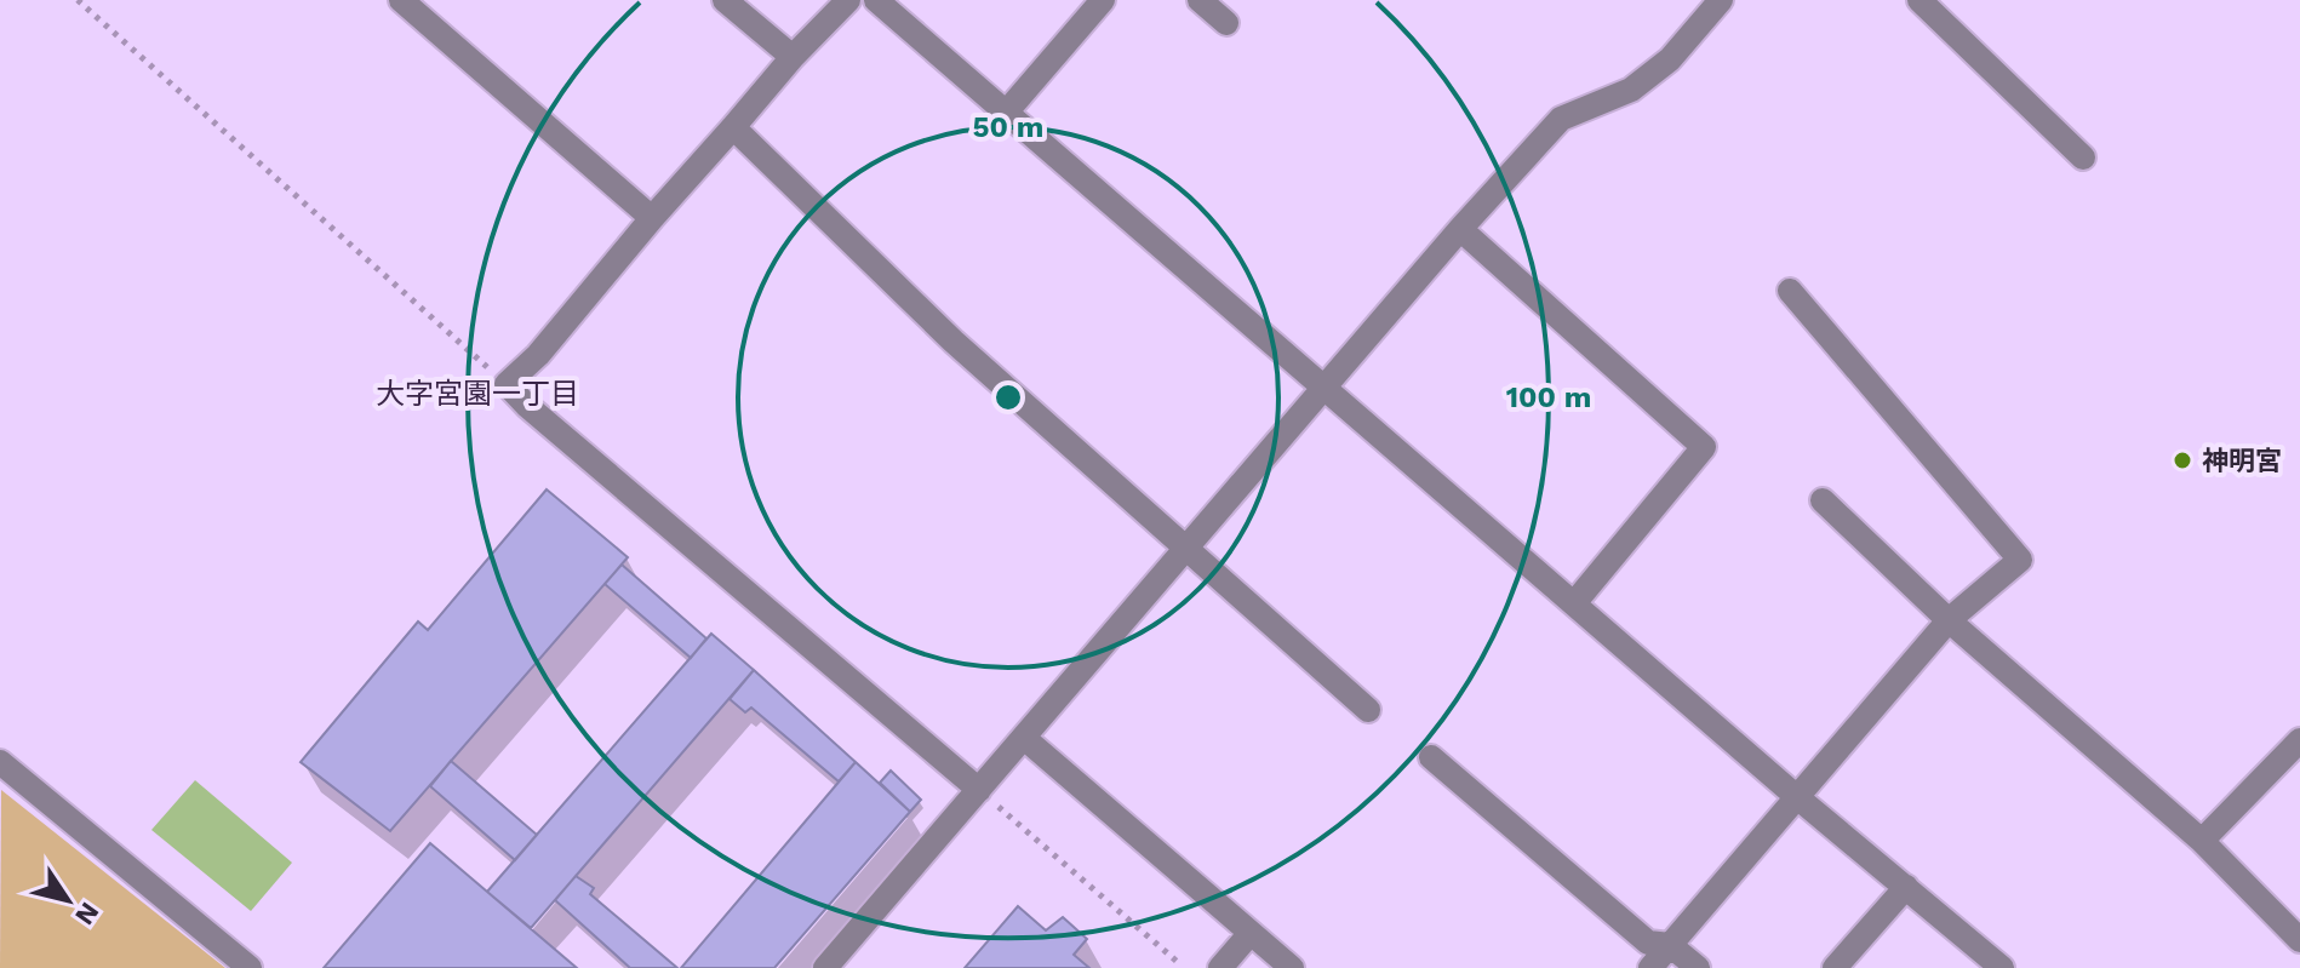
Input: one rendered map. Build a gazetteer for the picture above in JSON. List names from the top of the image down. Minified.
{"districts":["大字宮園一丁目"],"places":["神明宮"],"north":"bottom right","rings":["50 m","100 m"]}
